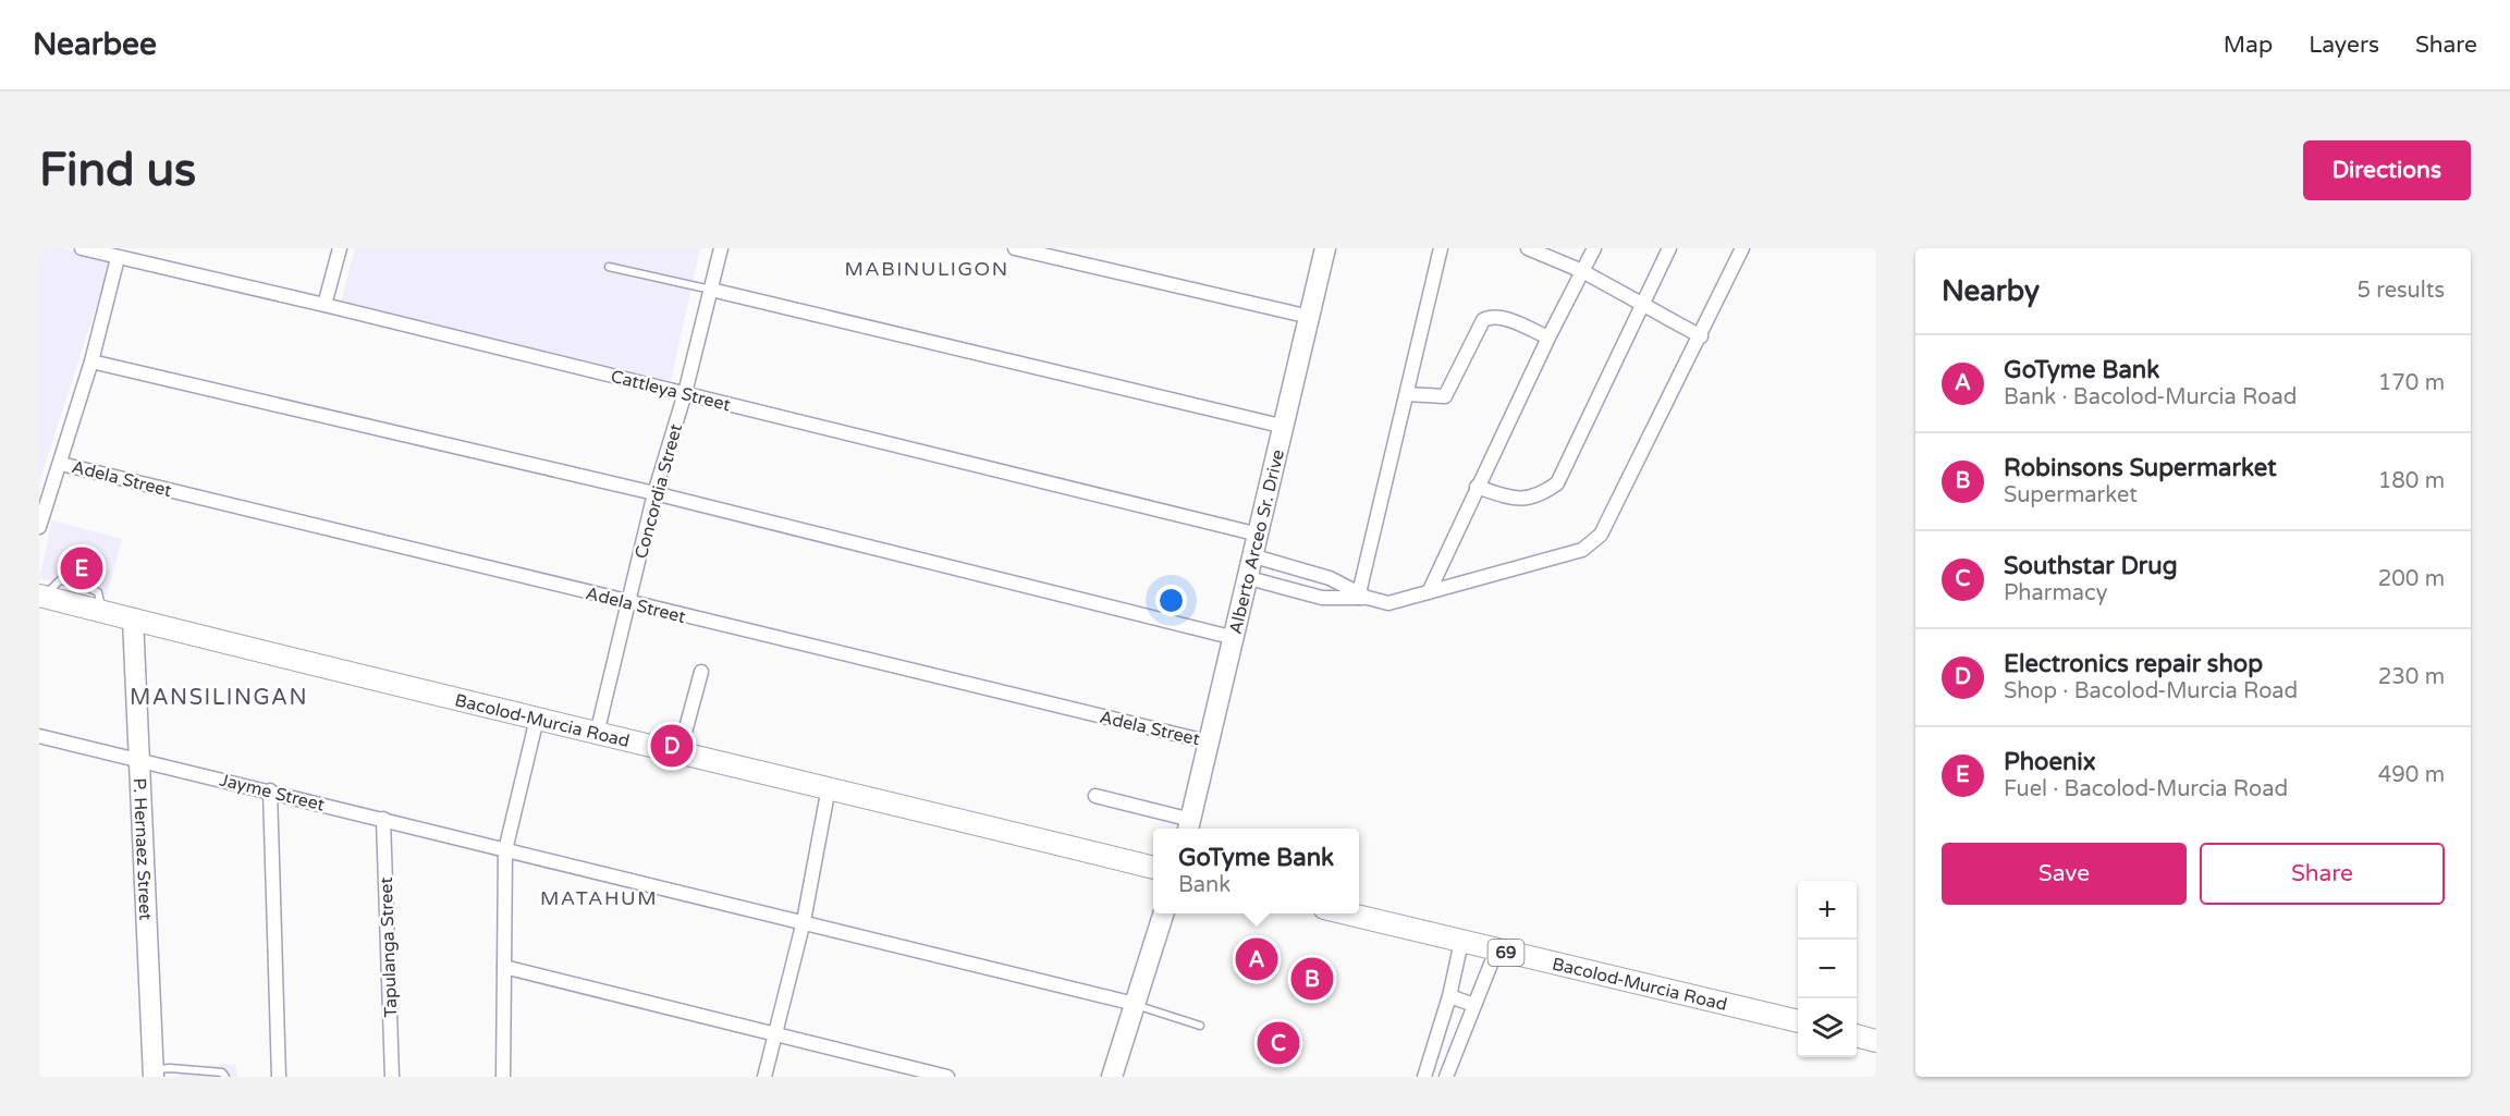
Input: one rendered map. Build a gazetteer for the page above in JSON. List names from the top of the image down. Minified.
{"streets":{"main road":["Bacolod-Murcia Road","69"],"street":["Cattleya Street","Adela Street","Concordia Street","Alberto Arceo Sr. Drive","Jayme Street","P. Hernaez Street","Tapulanga Street"]},"crossings":[["Cattleya Street","Concordia Street"],["Cattleya Street","Alberto Arceo Sr. Drive"],["Adela Street","Concordia Street"],["Adela Street","Alberto Arceo Sr. Drive"],["Concordia Street","Bacolod-Murcia Road"],["Bacolod-Murcia Road","P. Hernaez Street"],["Jayme Street","P. Hernaez Street"],["Jayme Street","Tapulanga Street"]],"districts":["MABINULIGON","MANSILINGAN","MATAHUM"],"page":{"header":"Nearbee","nav":["Map","Layers","Share"],"buttons":["Directions",["Save","Share"]],"title":"Find us","heading":["Nearby","5 results"],"list":[{"mark":"A","name":"GoTyme Bank","note":"Bank · Bacolod-Murcia Road","value":"170 m"},{"mark":"B","name":"Robinsons Supermarket","note":"Supermarket","value":"180 m"},{"mark":"C","name":"Southstar Drug","note":"Pharmacy","value":"200 m"},{"mark":"D","name":"Electronics repair shop","note":"Shop · Bacolod-Murcia Road","value":"230 m"},{"mark":"E","name":"Phoenix","note":"Fuel · Bacolod-Murcia Road","value":"490 m"}],"pins":["E","D","A","B","C"],"popup":["GoTyme Bank","Bank"],"map_buttons":["+","−"]}}
